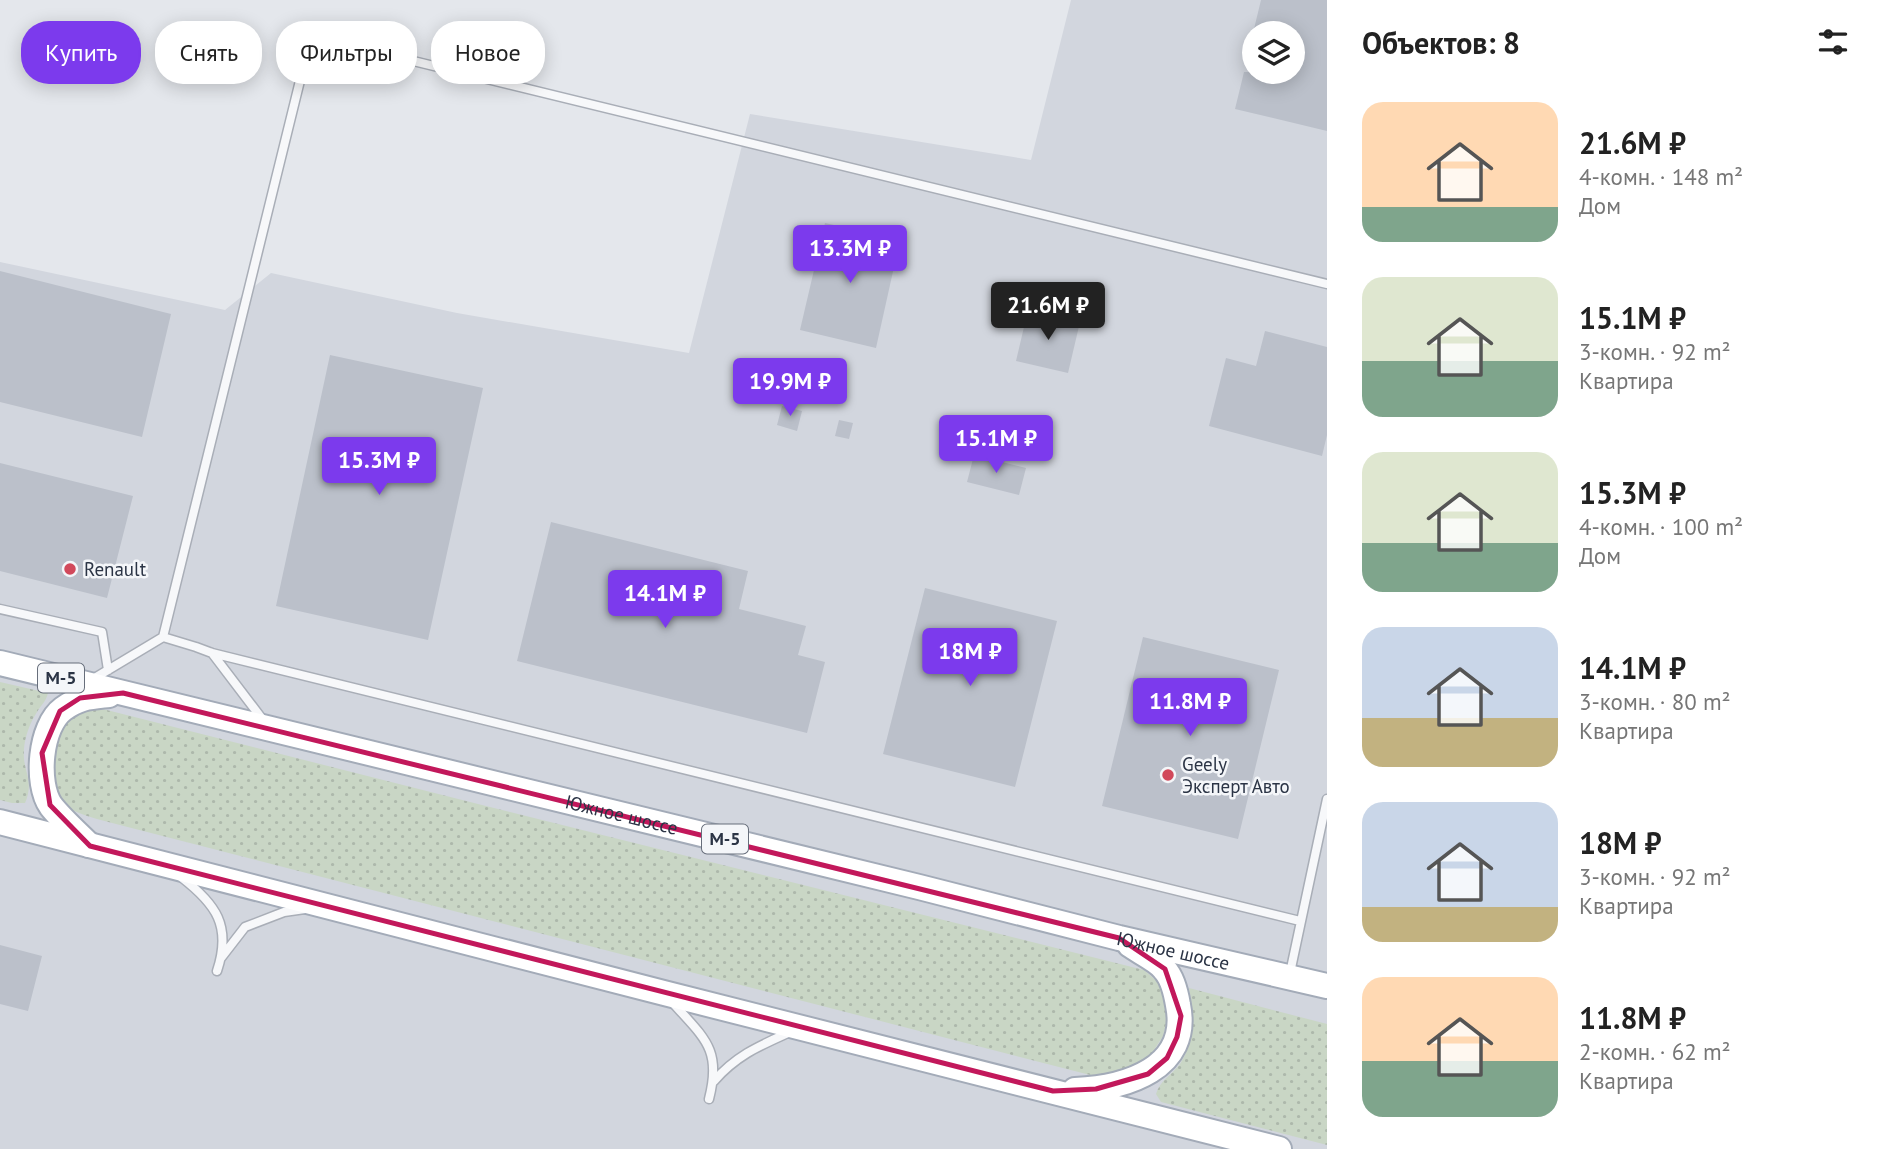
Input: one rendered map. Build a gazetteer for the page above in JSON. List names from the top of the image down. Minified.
{"streets":{"main road":["М-5","Южное шоссе"]},"places":["Renault","Geely Эксперт Авто"],"page":{"heading":"Объектов: 8","chip":["Купить","Снять","Фильтры","Новое"],"list":[{"name":"21.6M ₽","note":"4-комн. · 148 m² · Дом"},{"name":"15.1M ₽","note":"3-комн. · 92 m² · Квартира"},{"name":"15.3M ₽","note":"4-комн. · 100 m² · Дом"},{"name":"14.1M ₽","note":"3-комн. · 80 m² · Квартира"},{"name":"18M ₽","note":"3-комн. · 92 m² · Квартира"},{"name":"11.8M ₽","note":"2-комн. · 62 m² · Квартира"}],"price":["13.3M ₽","21.6M ₽","19.9M ₽","15.1M ₽","15.3M ₽","14.1M ₽","18M ₽","11.8M ₽"]}}
